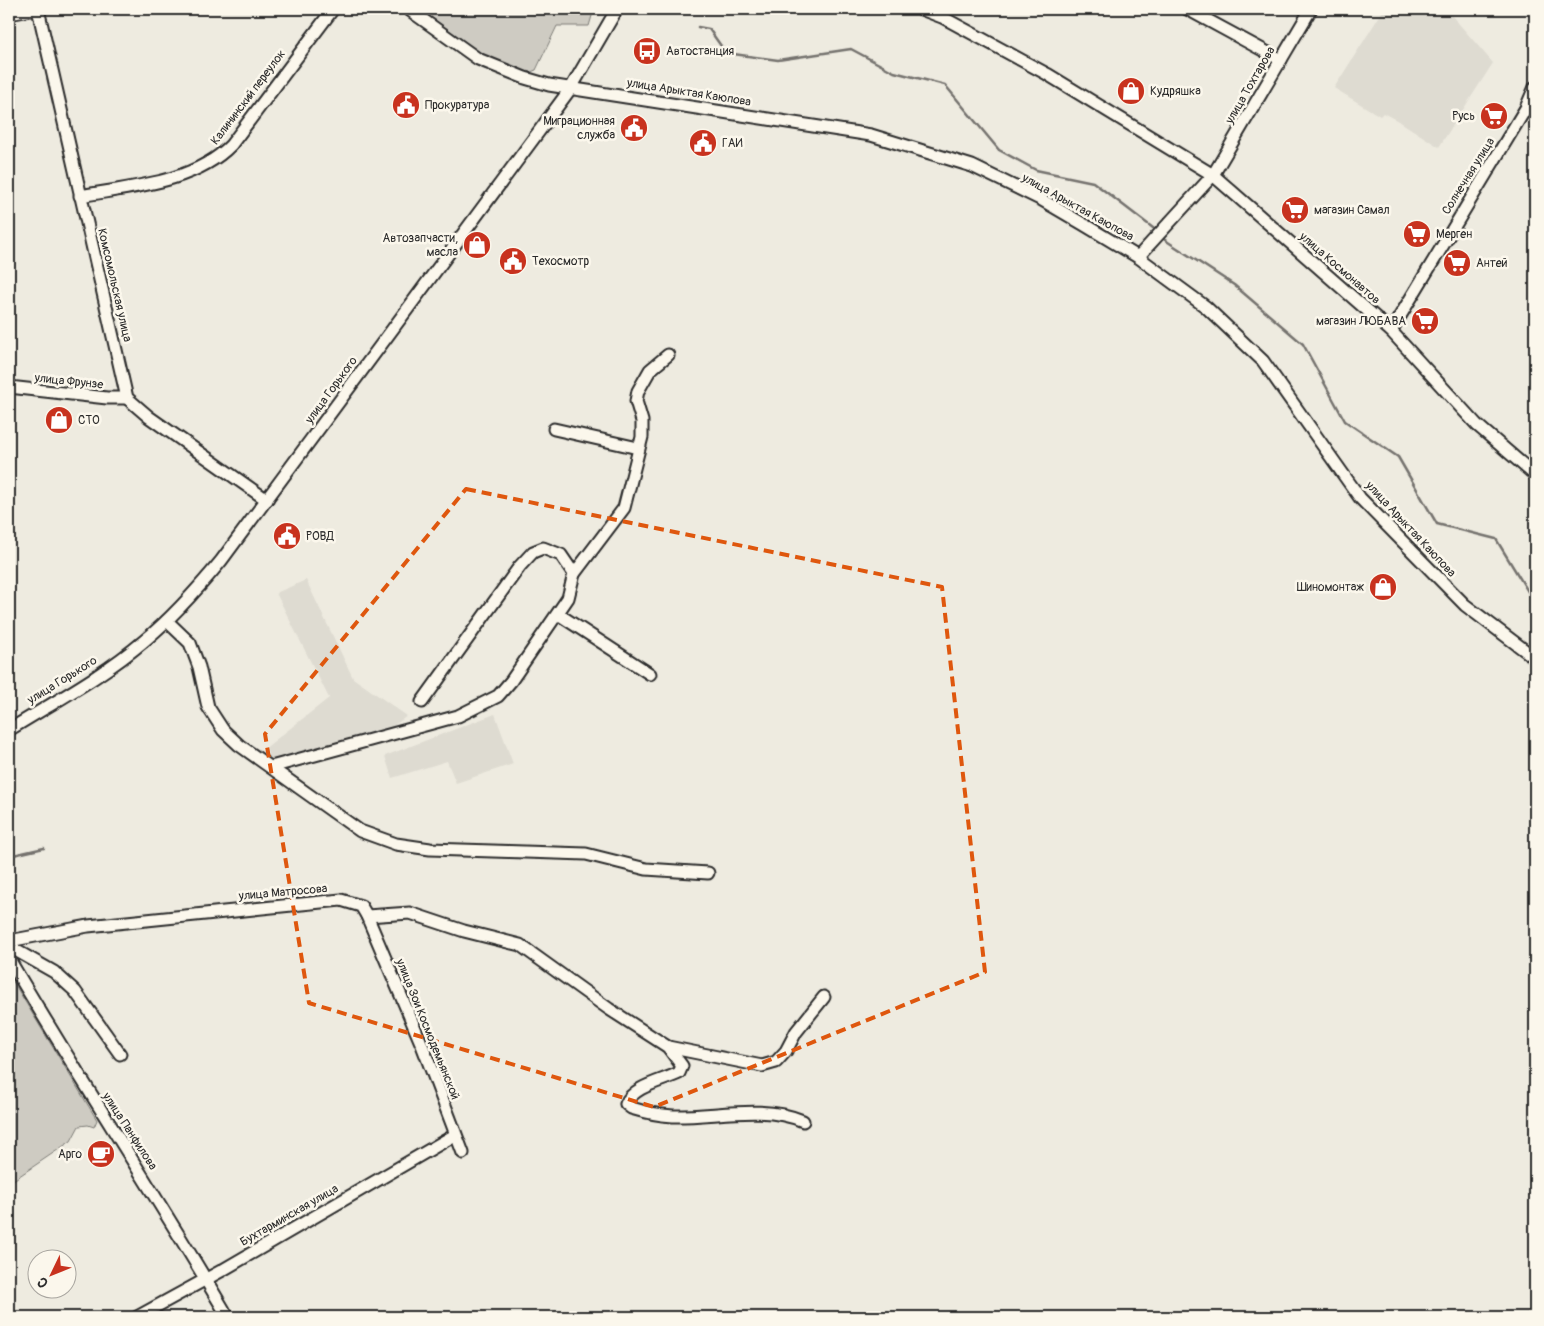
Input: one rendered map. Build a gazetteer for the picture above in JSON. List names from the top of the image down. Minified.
{"streets":{"street":["улица Тохтарова","улица Арыктая Каюпова","Калининский переулок","Солнечная улица","улица Космонавтов","Комсомольская улица","улица Фрунзе","улица Горького","улица Матросова","улица Зои Космодемьянской","улица Панфилова","Бухтарминская улица"]},"crossings":[["улица Тохтарова","улица Арыктая Каюпова"],["улица Тохтарова","улица Космонавтов"],["улица Арыктая Каюпова","улица Горького"],["Калининский переулок","Комсомольская улица"],["Солнечная улица","улица Космонавтов"],["Комсомольская улица","улица Фрунзе"],["улица Матросова","улица Зои Космодемьянской"],["улица Зои Космодемьянской","Бухтарминская улица"],["улица Панфилова","Бухтарминская улица"]],"places":{"bus stop":["Автостанция"],"shop":["Кудряшка","Автозапчасти, масла","СТО","Шиномонтаж"],"public building":["Прокуратура","Миграционная служба","ГАИ","Техосмотр","РОВД"],"supermarket":["Русь","магазин Самал","Мерген","Антей","магазин ЛЮБАВА"],"cafe":["Арго"]},"north":"bottom left"}
